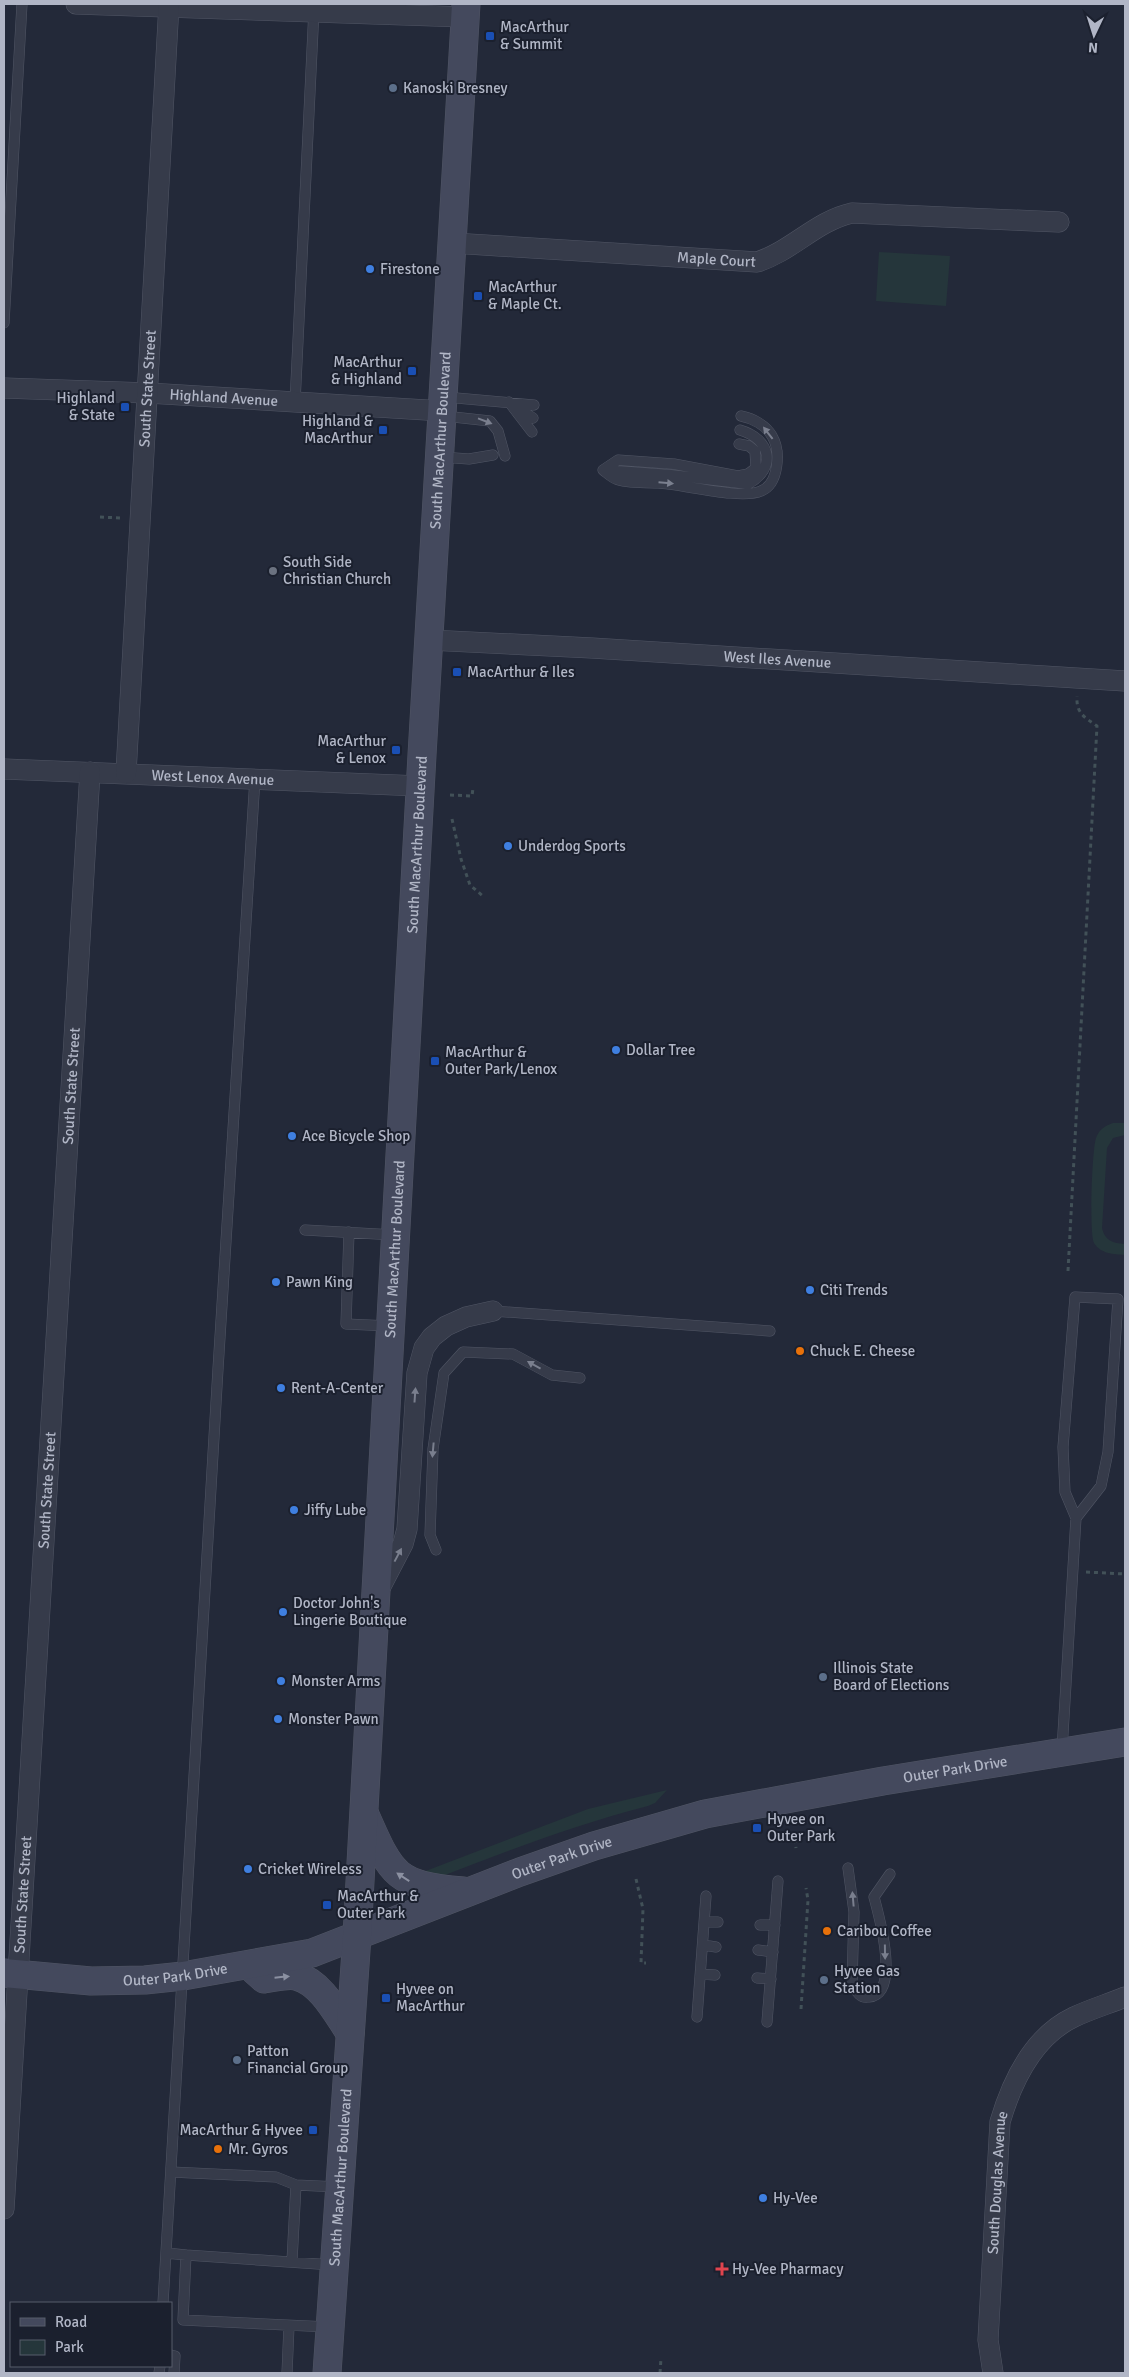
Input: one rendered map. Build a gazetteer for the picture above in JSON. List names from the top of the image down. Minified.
{"streets":{"main road":["South MacArthur Boulevard","Outer Park Drive"],"street":["Maple Court","South State Street","Highland Avenue","West Iles Avenue","West Lenox Avenue","South Douglas Avenue"]},"crossings":[["Maple Court","South MacArthur Boulevard"],["South State Street","Highland Avenue"],["South State Street","West Lenox Avenue"],["South State Street","Outer Park Drive"],["Highland Avenue","South MacArthur Boulevard"],["South MacArthur Boulevard","West Iles Avenue"],["South MacArthur Boulevard","West Lenox Avenue"],["South MacArthur Boulevard","Outer Park Drive"]],"places":{"transit":["MacArthur & Summit","MacArthur & Maple Ct.","MacArthur & Highland","Highland & State","Highland & MacArthur","MacArthur & Iles","MacArthur & Lenox","MacArthur & Outer Park/Lenox","Hyvee on Outer Park","MacArthur & Outer Park","Hyvee on MacArthur","MacArthur & Hyvee"],"other":["Kanoski Bresney","Firestone","South Side Christian Church","Underdog Sports","Dollar Tree","Ace Bicycle Shop","Pawn King","Citi Trends","Chuck E. Cheese","Rent-A-Center","Jiffy Lube","Doctor John's Lingerie Boutique","Illinois State Board of Elections","Monster Arms","Monster Pawn","Cricket Wireless","Caribou Coffee","Hyvee Gas Station","Patton Financial Group","Mr. Gyros","Hy-Vee"],"health":["Hy-Vee Pharmacy"]},"legend":["Road","Park"],"north":"bottom"}
